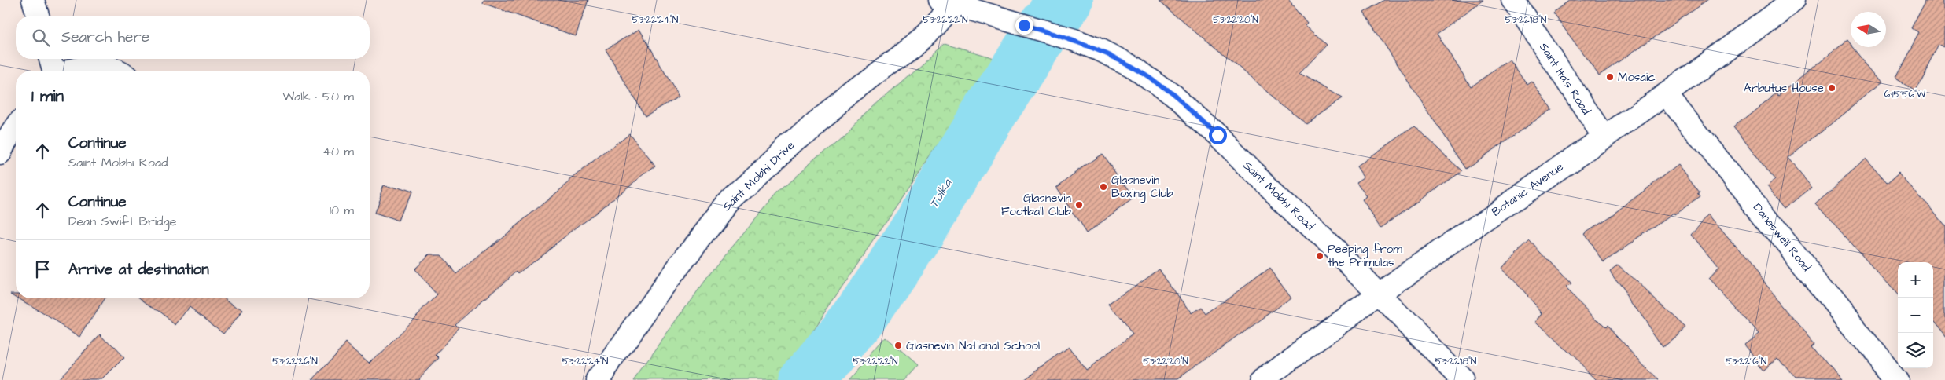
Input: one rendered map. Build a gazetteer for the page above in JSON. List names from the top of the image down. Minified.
{"streets":{"street":["Saint Ita's Road","Saint Mobhi Drive","Botanic Avenue","Saint Mobhi Road","Daneswell Road"]},"crossings":[["Saint Ita's Road","Botanic Avenue"],["Saint Mobhi Drive","Saint Mobhi Road"],["Botanic Avenue","Saint Mobhi Road"],["Botanic Avenue","Daneswell Road"]],"water":["Tolka"],"places":["Mosaic","Arbutus House","Glasnevin Boxing Club","Glasnevin Football Club","Peeping from the Primulas","Glasnevin National School"],"north":"left","page":{"search":"Search here","heading":["1 min","Walk · 50 m"],"list":[["Continue","Saint Mobhi Road","40 m"],["Continue","Dean Swift Bridge","10 m"],"Arrive at destination"],"map_buttons":["+","−"]},"coordinates":["53°22'24\"N","53°22'22\"N","53°22'20\"N","53°22'18\"N","6°15'56\"W","53°22'26\"N","53°22'16\"N"]}
